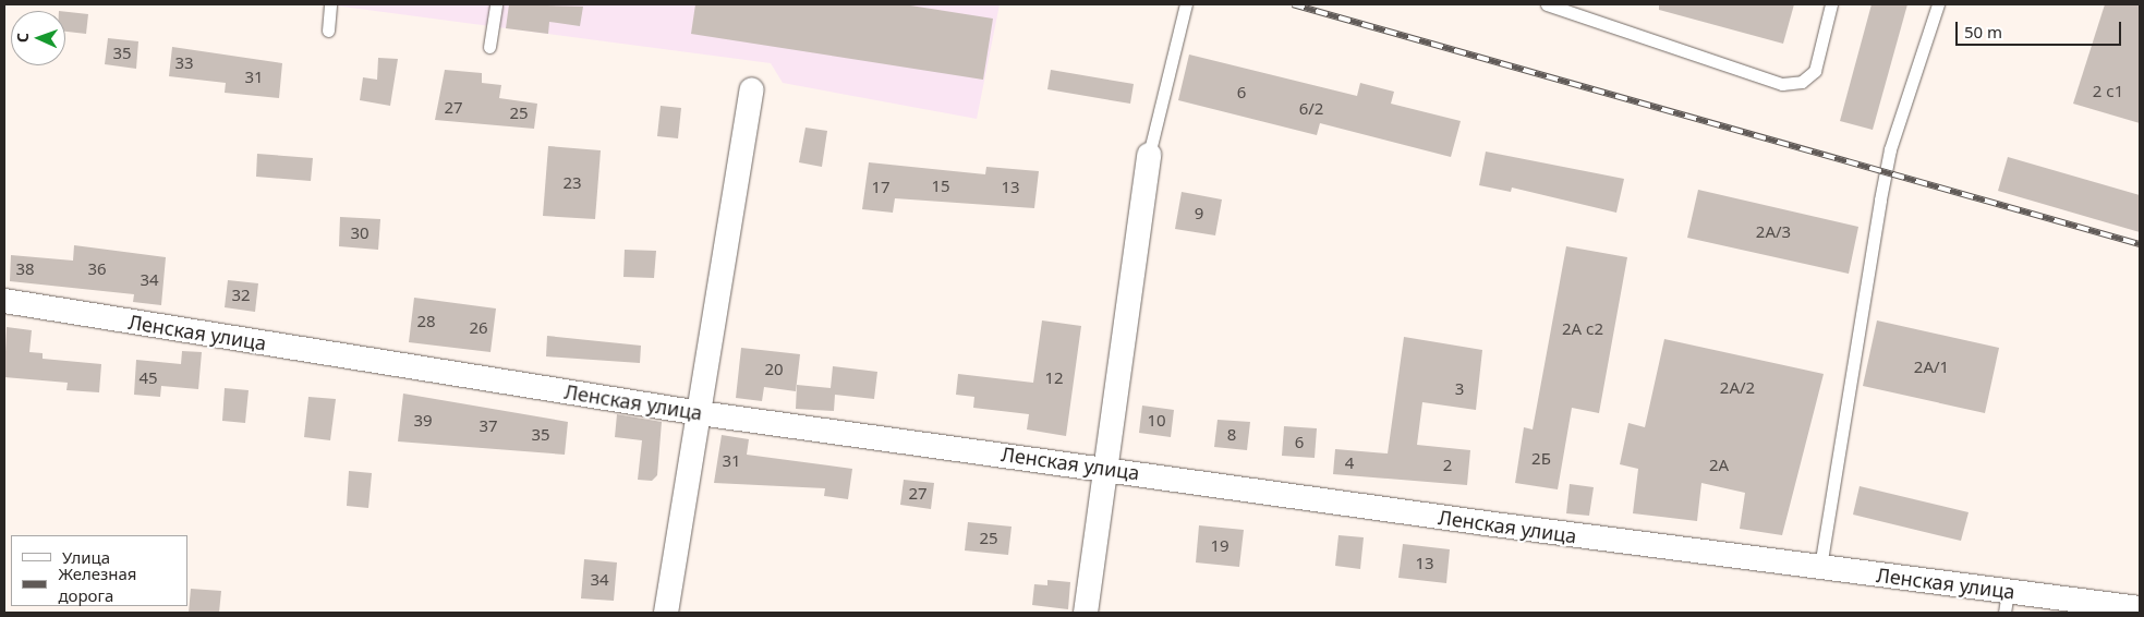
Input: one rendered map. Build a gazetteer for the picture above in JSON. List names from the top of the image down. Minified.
{"streets":{"street":["Ленская улица"]},"house_numbers":["35","33","31","2 с1","6","27","6/2","25","23","15","17","13","9","2А/3","30","38","36","34","32","28","26","2А с2","2А/1","20","45","12","2А/2","3","39","10","37","35","8","6","2Б","31","4","2","2А","27","25","19","13","34"],"legend":["Улица","Железная дорога"],"scale_bar":"50 m","north":"left"}
